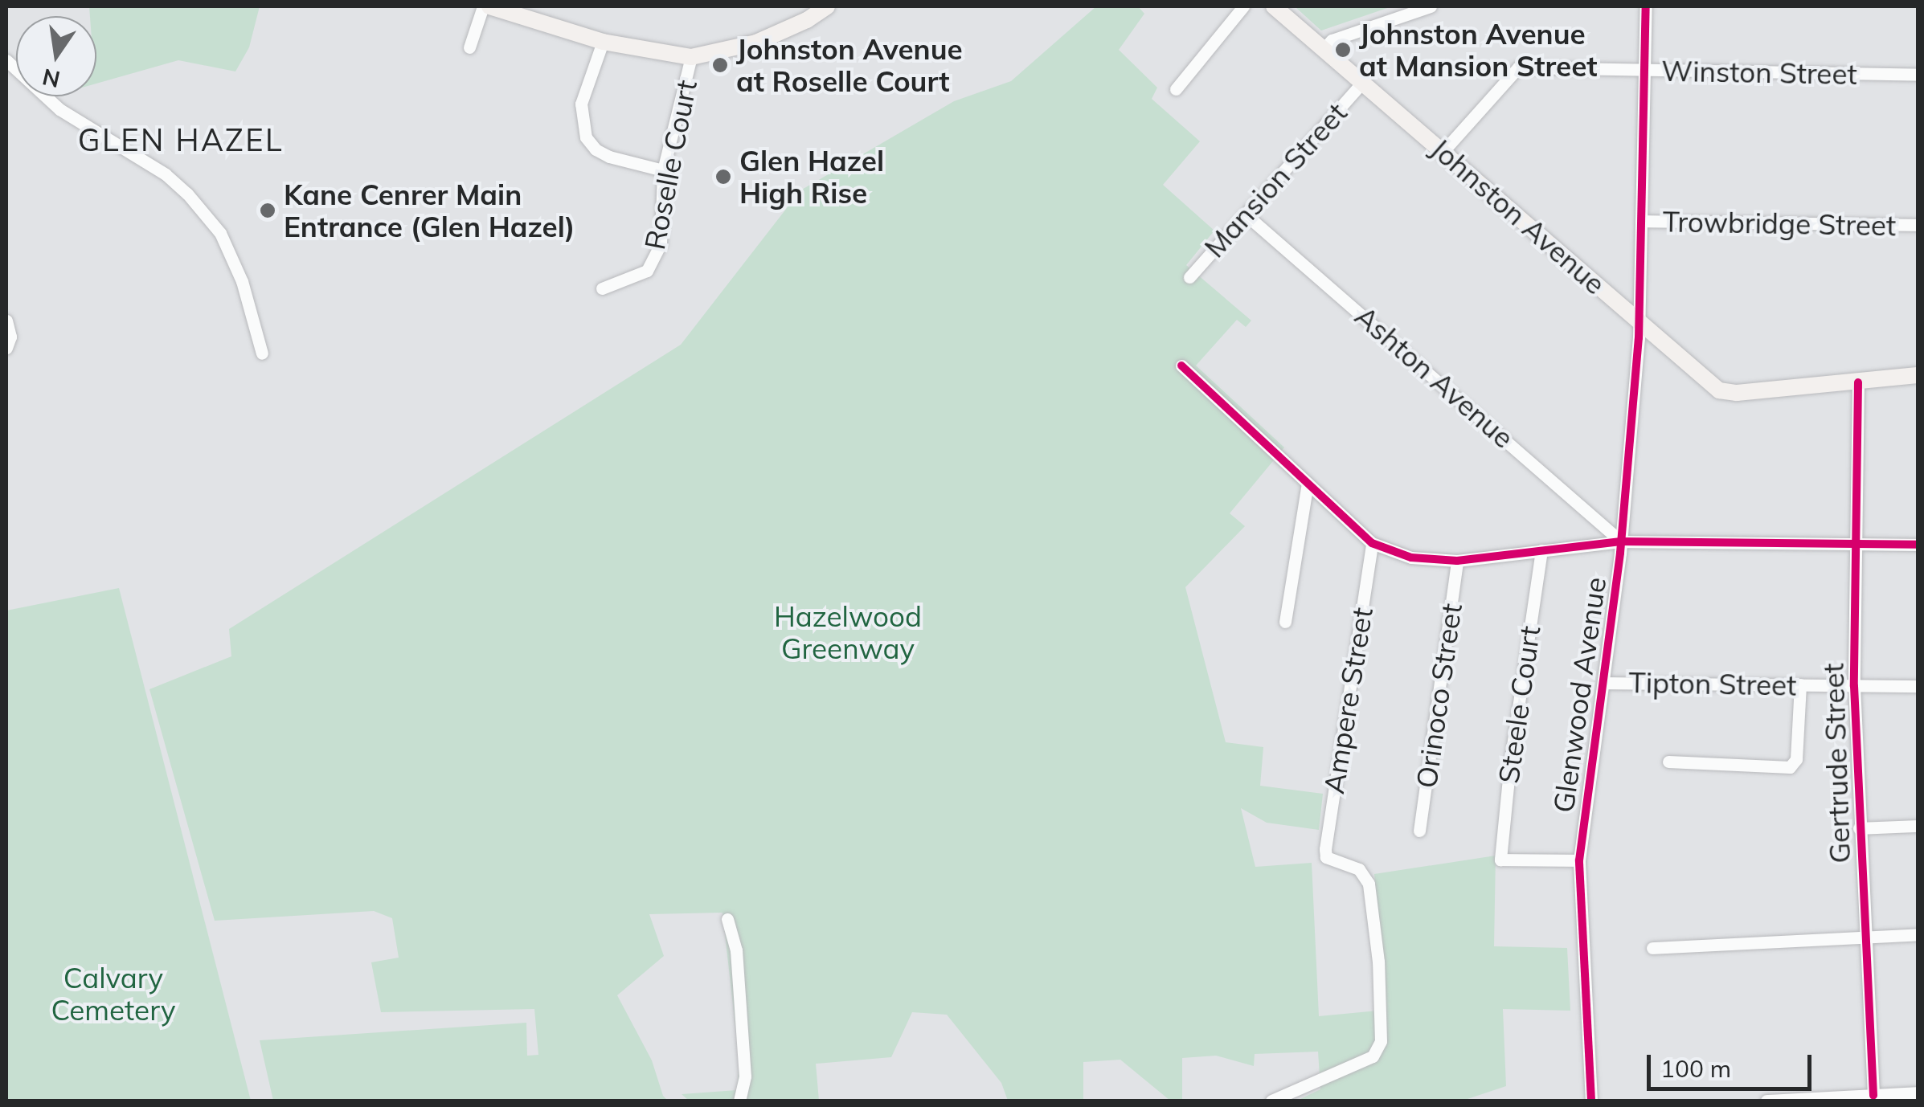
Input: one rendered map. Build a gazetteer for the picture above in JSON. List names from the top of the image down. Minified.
{"streets":{"street":["Winston Street","Roselle Court","Mansion Street","Johnston Avenue","Trowbridge Street","Ashton Avenue","Tipton Street","Glenwood Avenue","Orinoco Street","Ampere Street","Steele Court","Gertrude Street"]},"crossings":[["Winston Street","Johnston Avenue"],["Winston Street","Glenwood Avenue"],["Mansion Street","Johnston Avenue"],["Mansion Street","Ashton Avenue"],["Johnston Avenue","Glenwood Avenue"],["Johnston Avenue","Gertrude Street"],["Trowbridge Street","Glenwood Avenue"],["Ashton Avenue","Glenwood Avenue"],["Tipton Street","Glenwood Avenue"],["Tipton Street","Gertrude Street"],["Glenwood Avenue","Steele Court"]],"districts":["GLEN HAZEL"],"parks":["Hazelwood Greenway","Calvary Cemetery"],"places":["Johnston Avenue at Mansion Street","Johnston Avenue at Roselle Court","Glen Hazel High Rise","Kane Cenrer Main Entrance (Glen Hazel)"],"scale_bar":"100 m","north":"bottom"}
